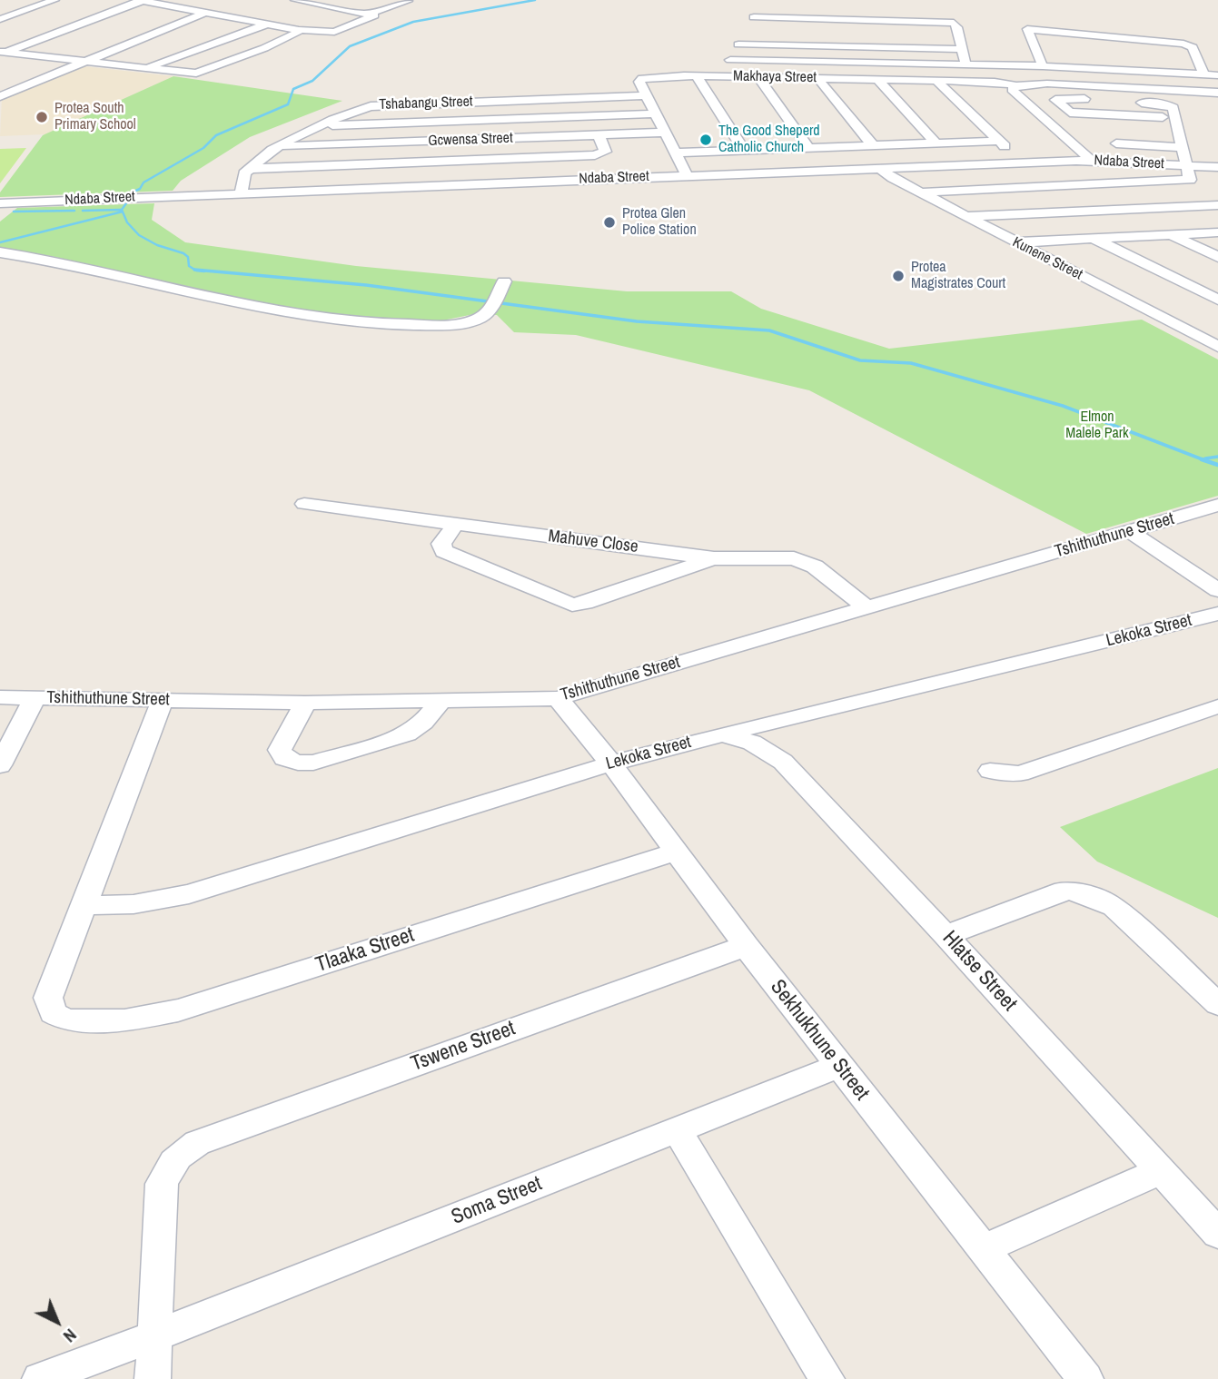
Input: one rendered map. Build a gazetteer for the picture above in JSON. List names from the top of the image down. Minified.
{"streets":{"street":["Makhaya Street","Tshabangu Street","Gcwensa Street","Ndaba Street","Kunene Street","Tshithuthune Street","Mahuve Close","Lekoka Street","Tlaaka Street","Hlatse Street","Sekhukhune Street","Tswene Street","Soma Street"]},"crossings":[["Makhaya Street","Tshabangu Street"],["Tshabangu Street","Gcwensa Street"],["Ndaba Street","Kunene Street"],["Tshithuthune Street","Mahuve Close"],["Tshithuthune Street","Sekhukhune Street"],["Lekoka Street","Tlaaka Street"],["Lekoka Street","Hlatse Street"],["Lekoka Street","Sekhukhune Street"],["Tlaaka Street","Sekhukhune Street"],["Sekhukhune Street","Tswene Street"],["Sekhukhune Street","Soma Street"],["Tswene Street","Soma Street"]],"parks":["Elmon Malele Park"],"places":["Protea South Primary School","The Good Sheperd Catholic Church","Protea Glen Police Station","Protea Magistrates Court"],"north":"bottom right"}
